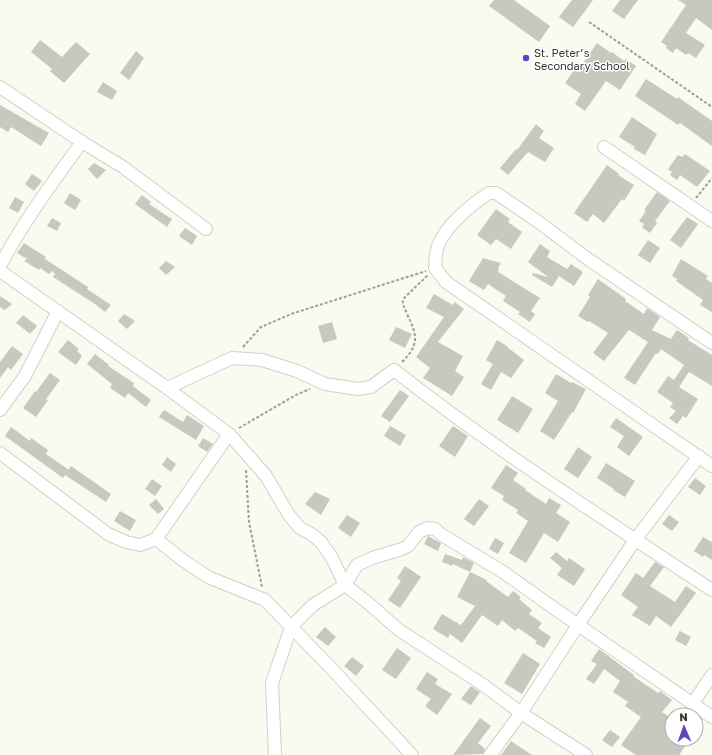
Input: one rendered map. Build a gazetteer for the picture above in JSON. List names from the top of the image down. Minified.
{"places":["St. Peter’s Secondary School"],"north":"top"}
